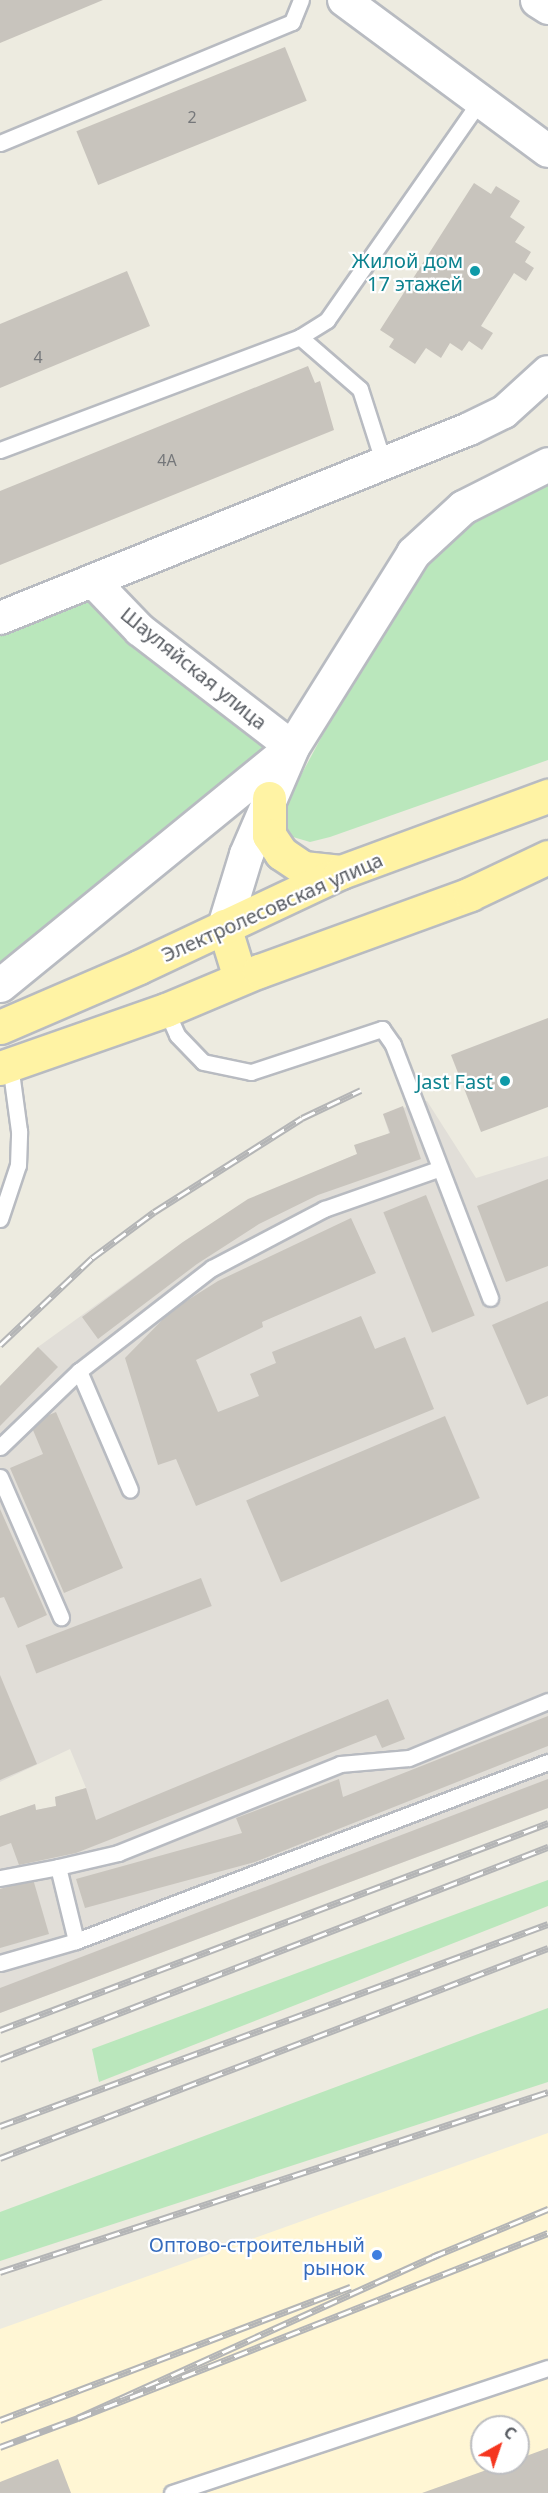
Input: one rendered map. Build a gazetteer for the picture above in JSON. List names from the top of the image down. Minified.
{"streets":{"main road":["Электролесовская улица"],"street":["Шауляйская улица"]},"places":["Жилой дом 17 этажей","Jast Fast","Оптово-строительный рынок"],"house_numbers":["2","4","4А"],"north":"top right"}
